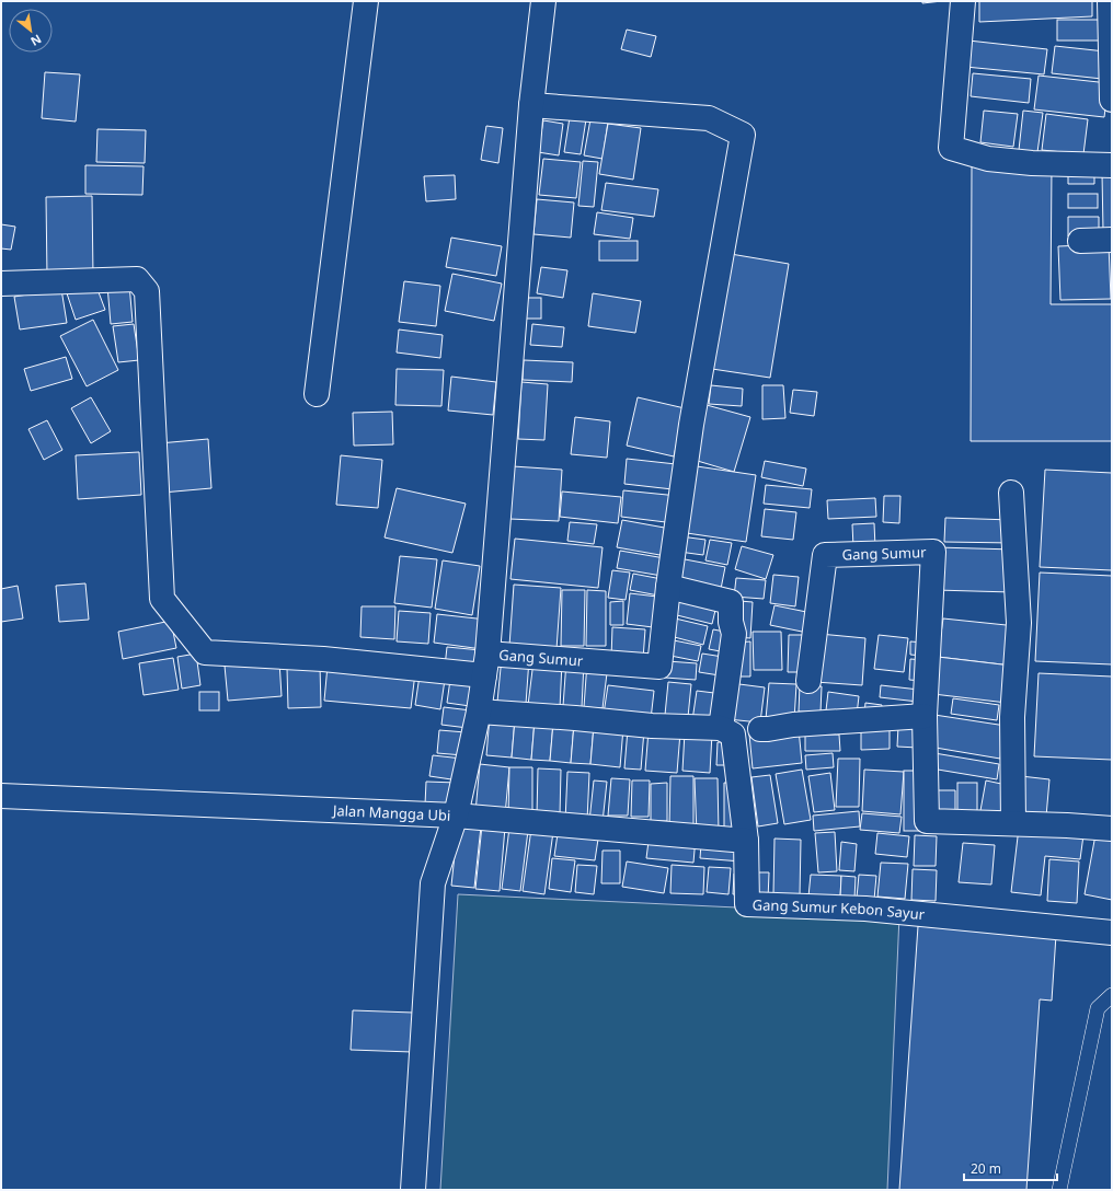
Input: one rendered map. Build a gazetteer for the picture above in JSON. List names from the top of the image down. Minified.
{"streets":{"street":["Gang Sumur","Jalan Mangga Ubi","Gang Sumur Kebon Sayur"]},"scale_bar":"20 m","north":"bottom right"}
